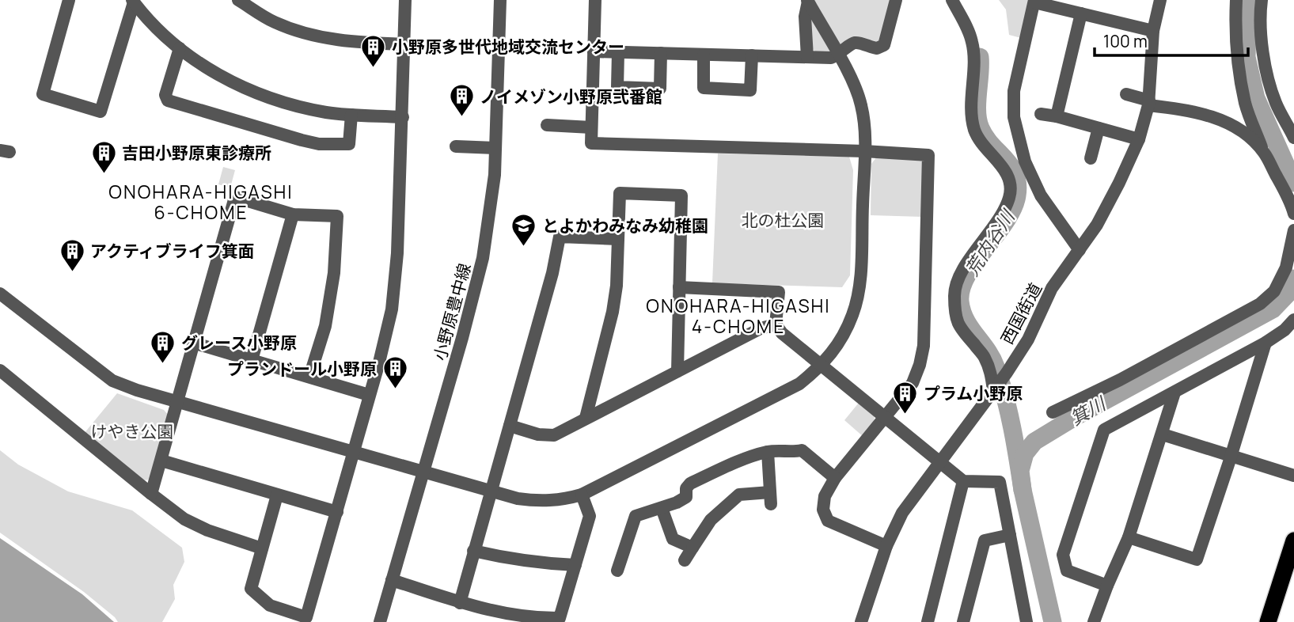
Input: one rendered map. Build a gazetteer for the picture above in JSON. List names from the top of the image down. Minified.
{"streets":{"street":["小野原豊中線","西国街道"]},"districts":["ONOHARA-HIGASHI 6-CHOME","ONOHARA-HIGASHI 4-CHOME"],"water":["荒内谷川","箕川"],"parks":["北の杜公園","けやき公園"],"places":{"building":["小野原多世代地域交流センター","ノイメゾン小野原弐番館","吉田小野原東診療所","アクティブライフ箕面","グレース小野原","プランドール小野原","プラム小野原"],"school or university":["とよかわみなみ幼稚園"]},"scale_bar":"100 m"}
